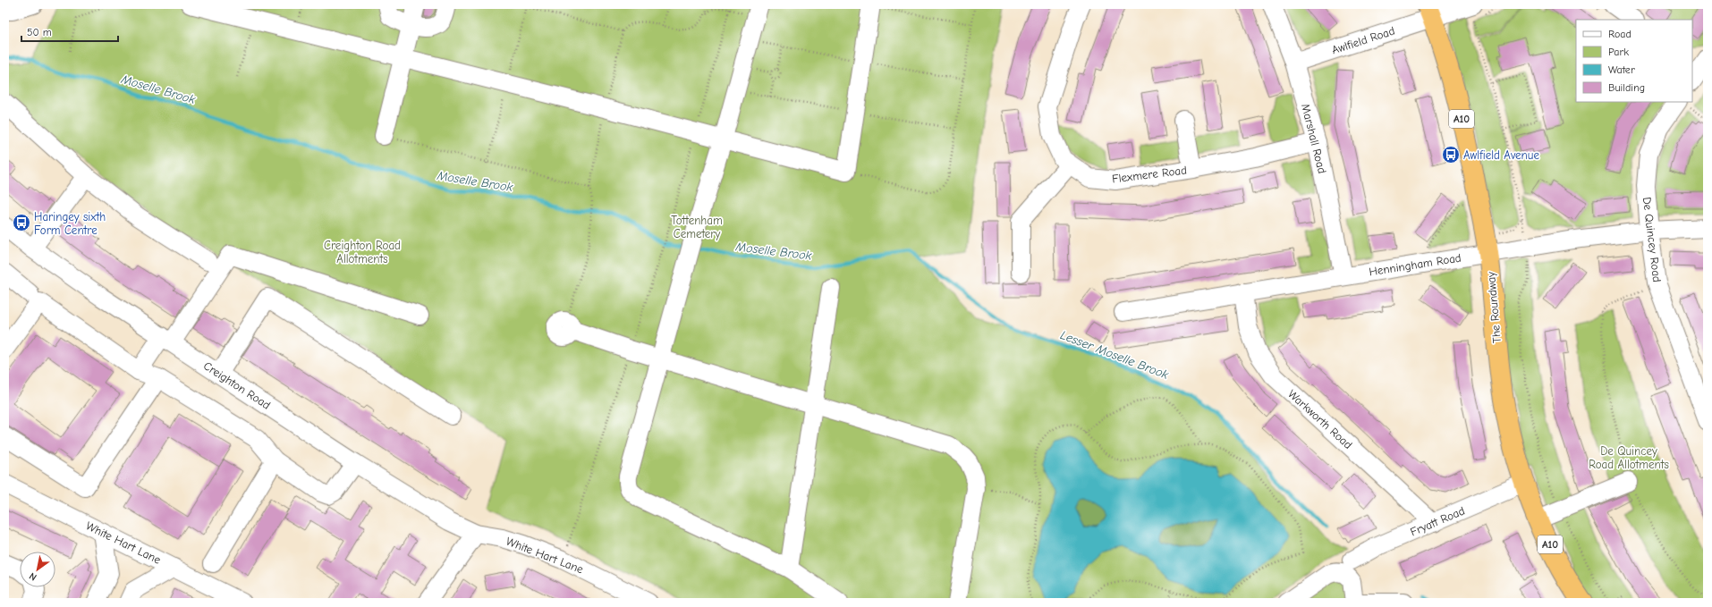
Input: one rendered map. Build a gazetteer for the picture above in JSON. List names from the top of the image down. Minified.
{"streets":{"highway":["A10","The Roundway"],"street":["Awlfield Road","Marshall Road","Flexmere Road","De Quincey Road","Henningham Road","Creighton Road","Warkworth Road","Fryatt Road","White Hart Lane"]},"crossings":[["Awlfield Road","Marshall Road"],["Awlfield Road","The Roundway"],["Marshall Road","Flexmere Road"],["Marshall Road","Henningham Road"],["De Quincey Road","Henningham Road"],["Henningham Road","The Roundway"],["Henningham Road","Warkworth Road"],["The Roundway","Fryatt Road"],["Creighton Road","White Hart Lane"],["Warkworth Road","Fryatt Road"]],"water":["Moselle Brook","Lesser Moselle Brook"],"parks":["Tottenham Cemetery","Creighton Road Allotments","De Quincey Road Allotments"],"places":{"bus stop":["Awlfield Avenue","Haringey sixth Form Centre"]},"legend":["Road","Park","Water","Building"],"scale_bar":"50 m","north":"bottom left"}
